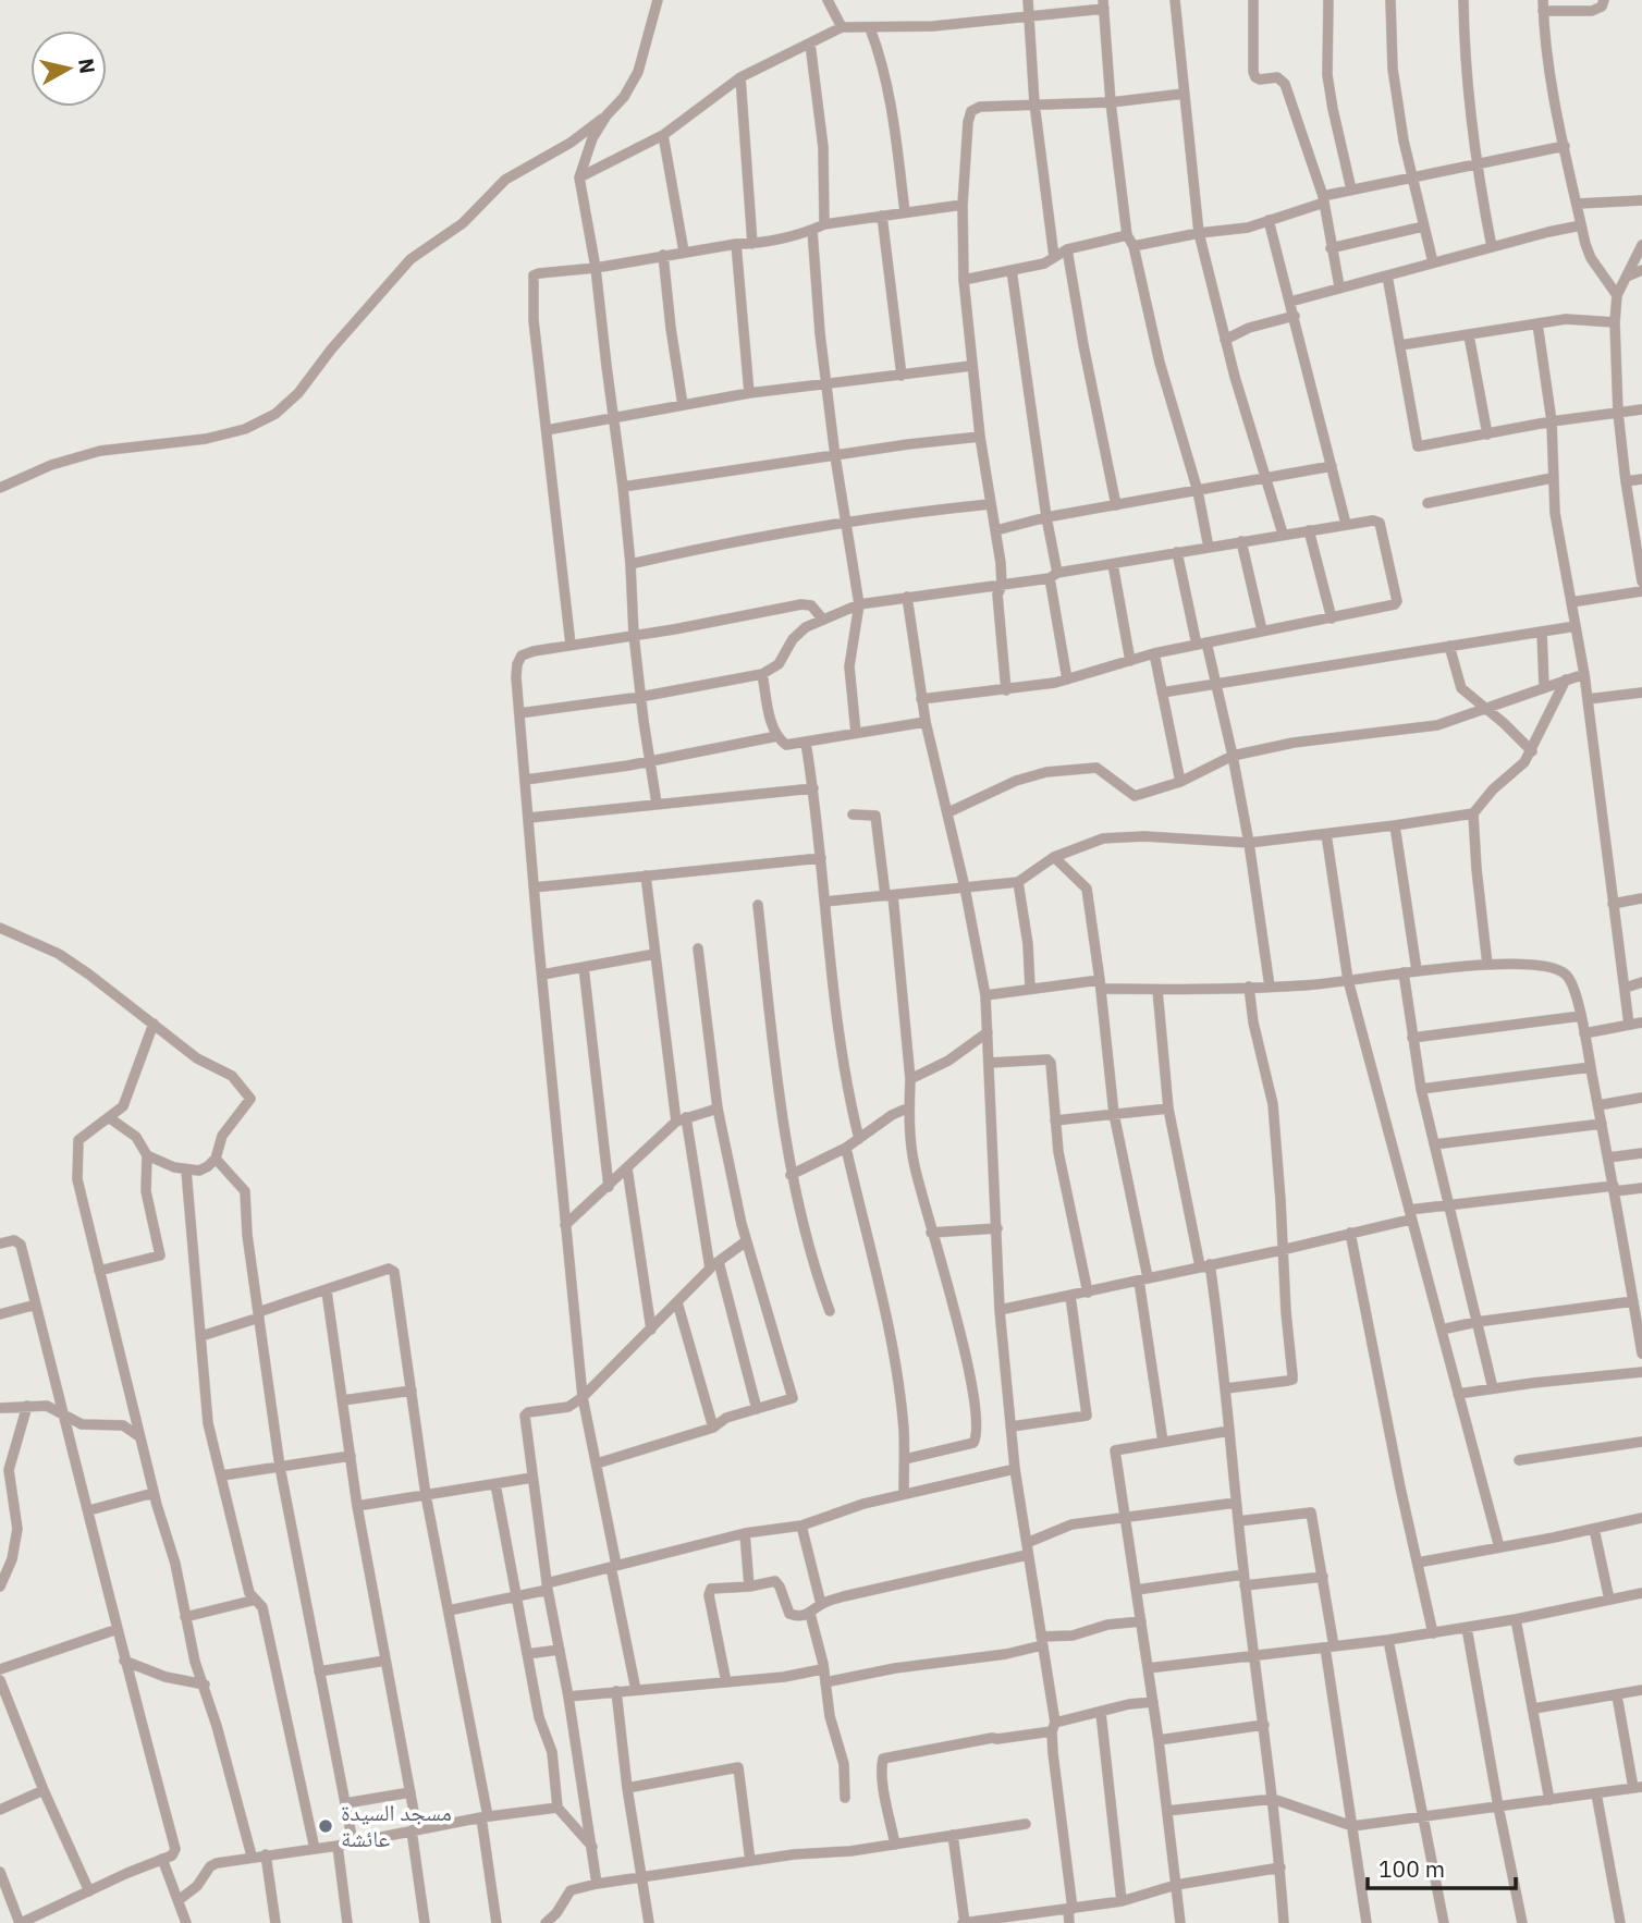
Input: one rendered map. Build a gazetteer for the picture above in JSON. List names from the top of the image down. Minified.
{"places":["مسجد السيدة عائشة"],"scale_bar":"100 m","north":"right"}
